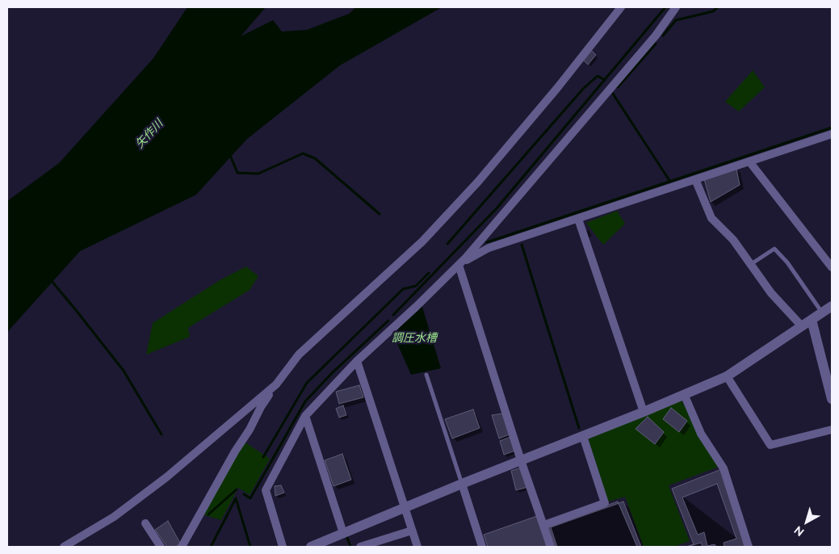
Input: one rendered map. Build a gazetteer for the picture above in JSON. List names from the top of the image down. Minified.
{"water":["矢作川","調圧水槽"],"north":"bottom left"}
